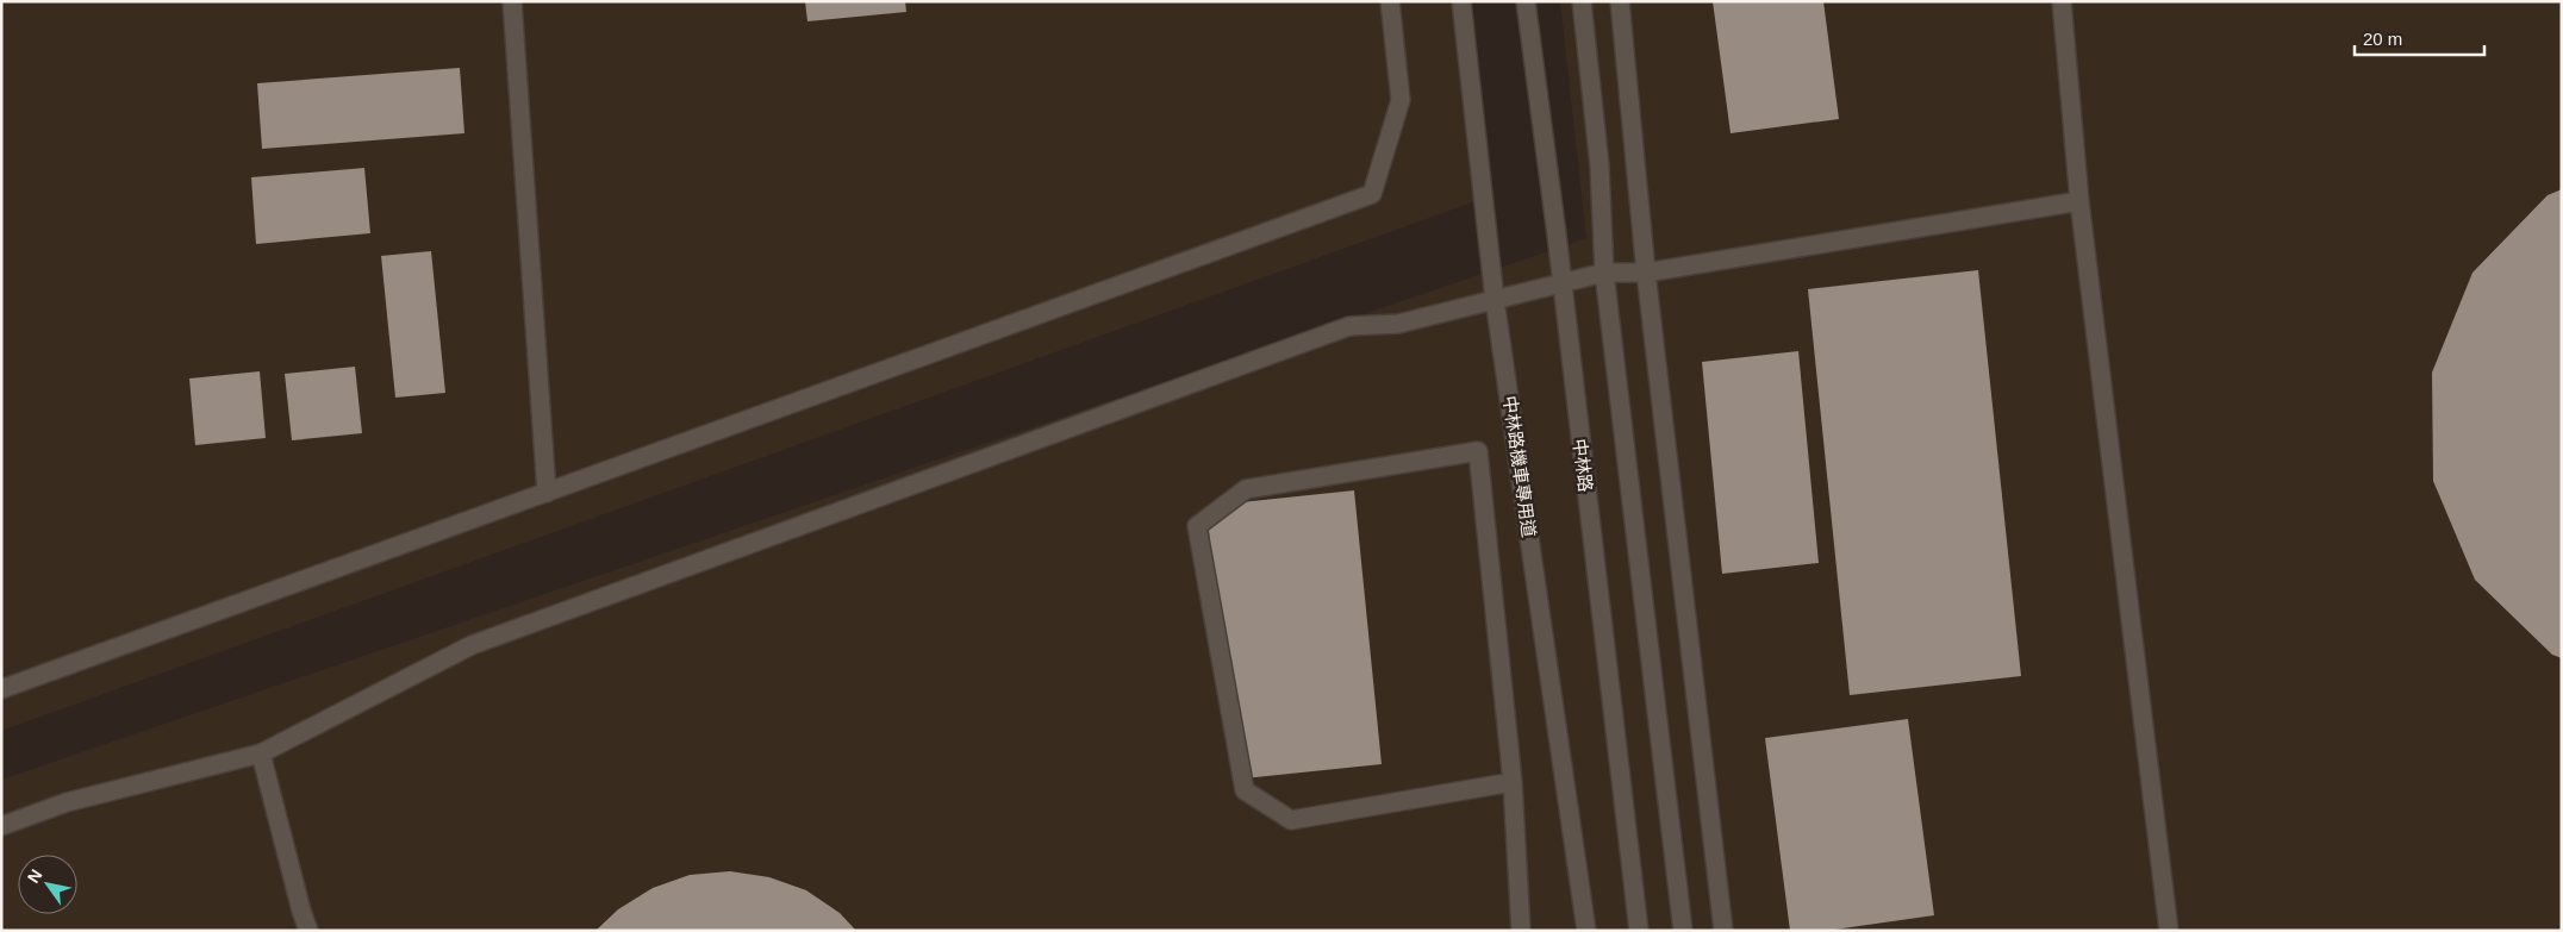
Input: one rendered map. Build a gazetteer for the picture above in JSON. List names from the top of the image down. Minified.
{"streets":{"street":["中林路","中林路機車專用道"]},"scale_bar":"20 m","north":"top left"}
